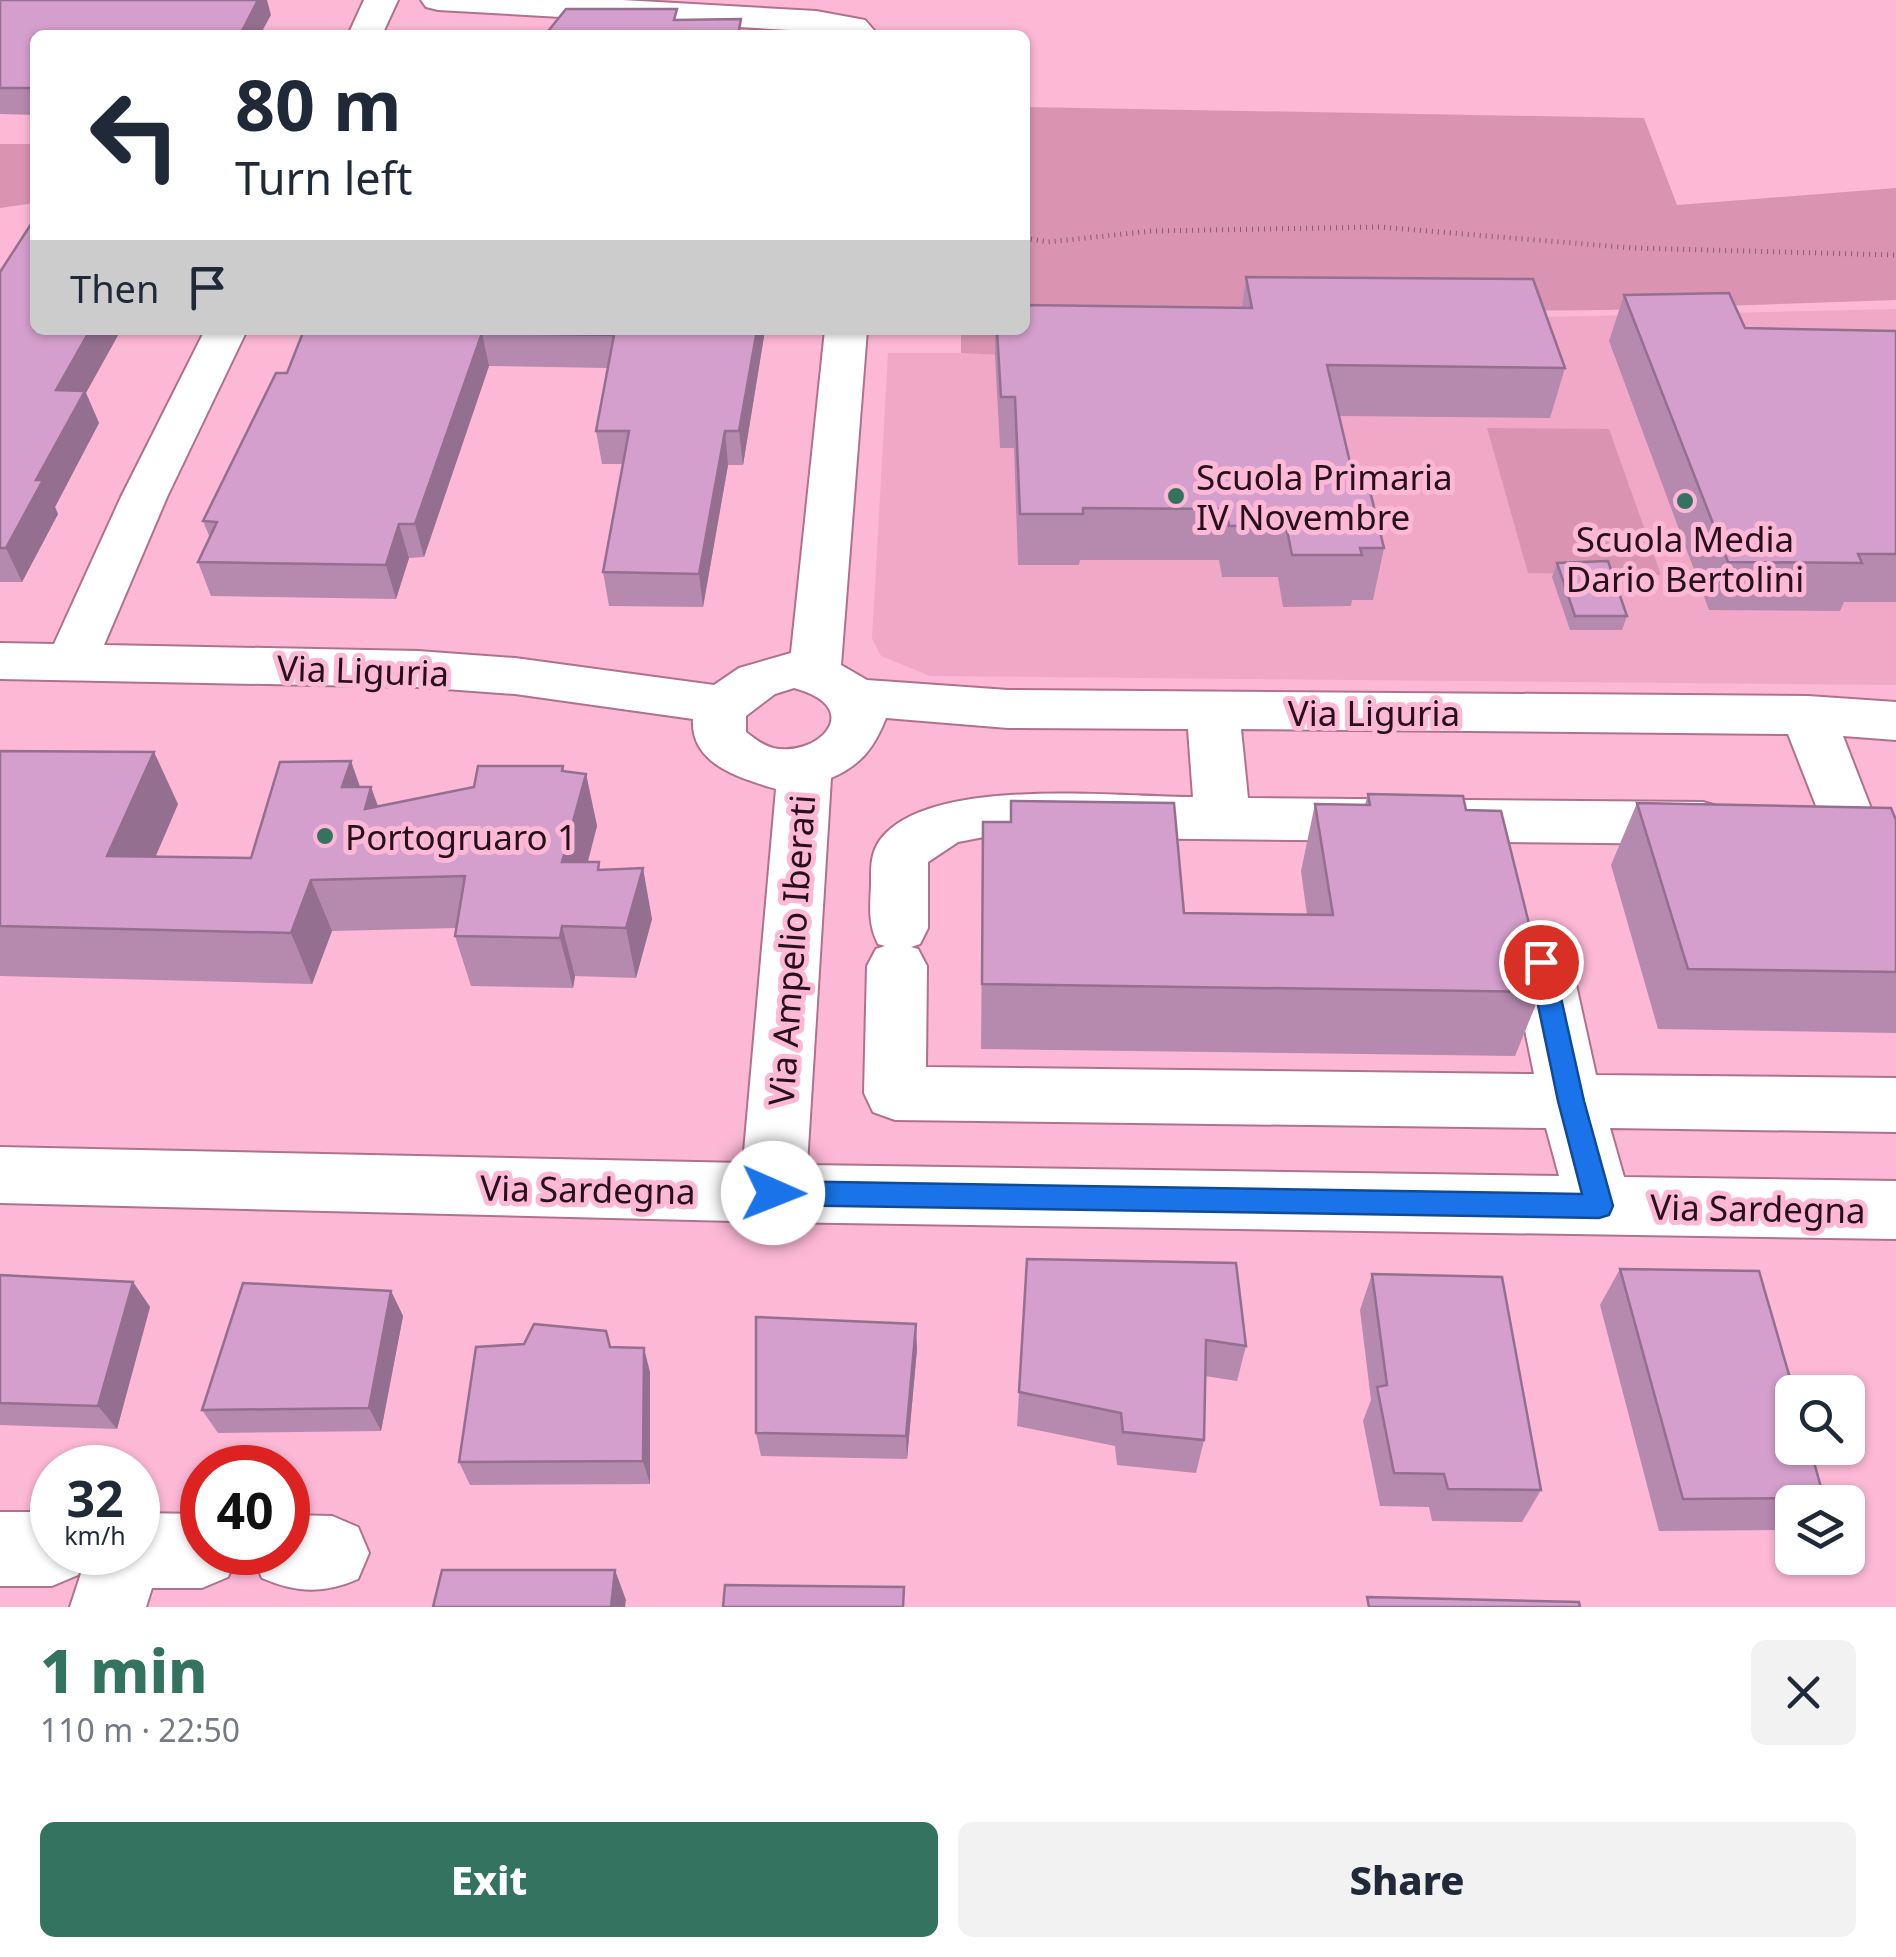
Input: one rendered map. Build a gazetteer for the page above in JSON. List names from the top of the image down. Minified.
{"streets":{"street":["Via Liguria","Via Ampelio Iberati","Via Sardegna"]},"crossings":[["Via Liguria","Via Ampelio Iberati"],["Via Ampelio Iberati","Via Sardegna"]],"places":["Scuola Primaria IV Novembre","Scuola Media Dario Bertolini","Portogruaro 1"],"page":{"turn":["80 m","Turn left"],"then":"Then","speed":"32 km/h","limit":"40","heading":["1 min","110 m · 22:50"],"buttons":["Exit","Share"]}}
